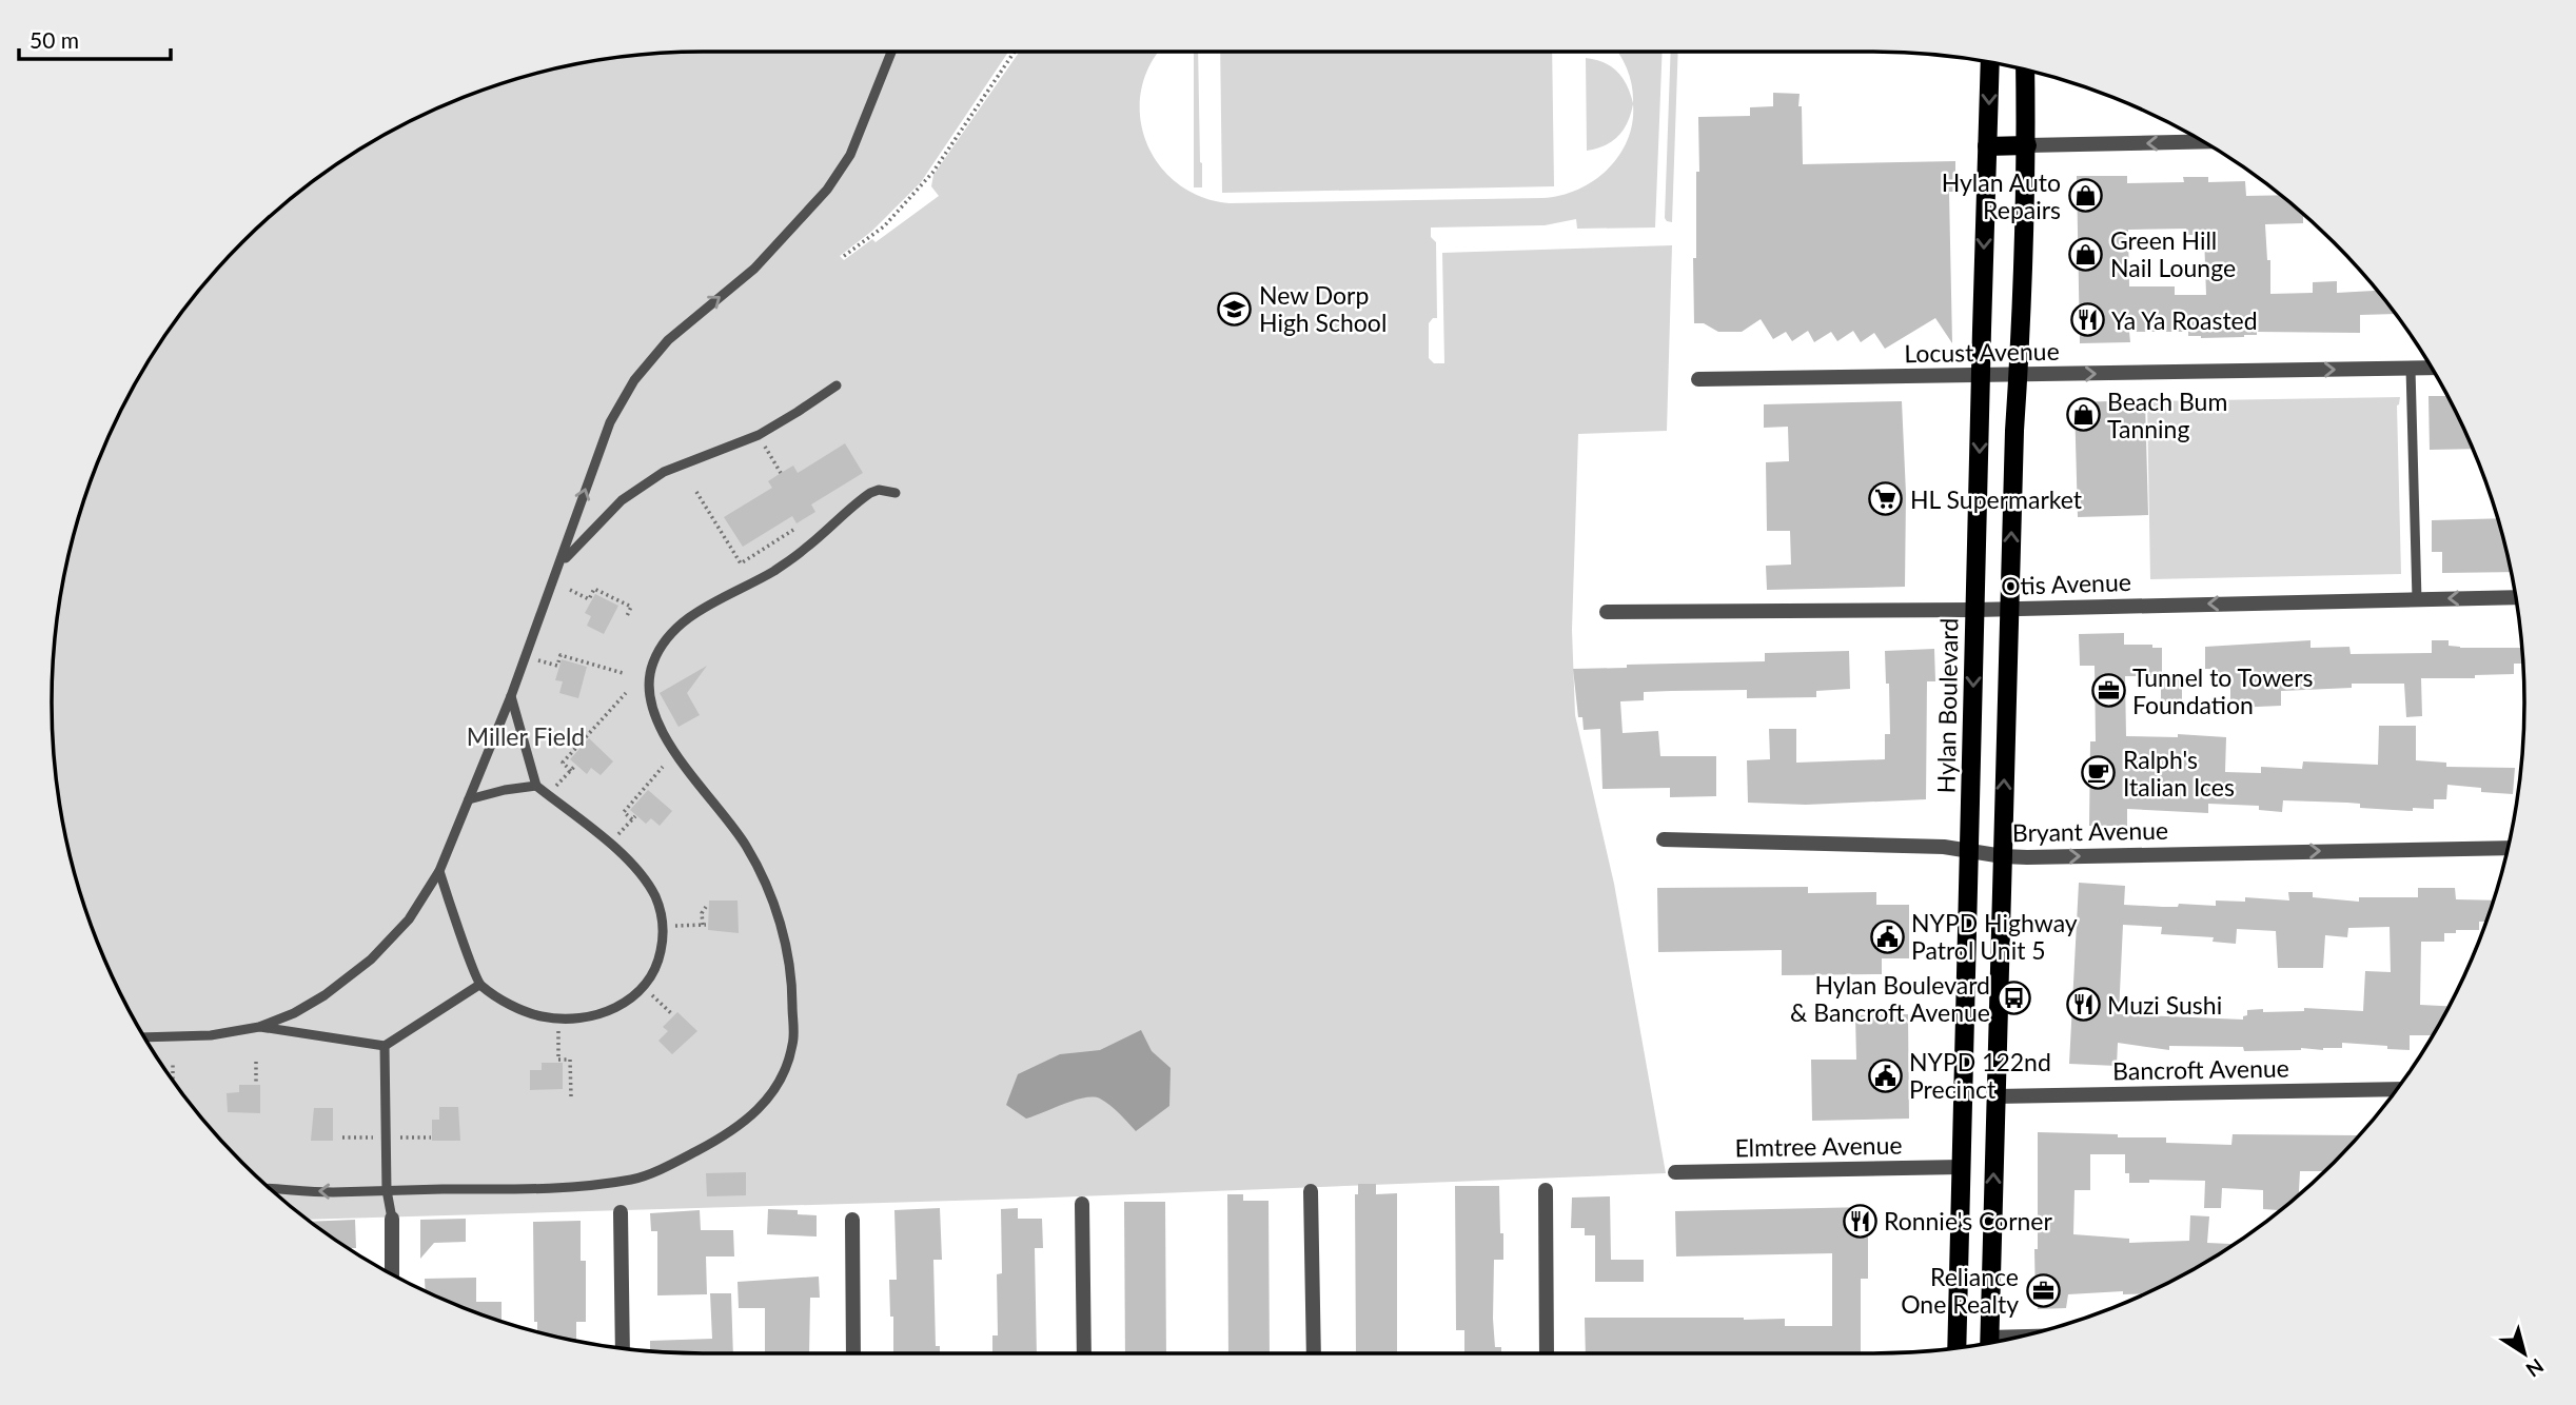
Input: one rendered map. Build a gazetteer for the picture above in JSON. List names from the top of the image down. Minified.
{"streets":{"main road":["Hylan Boulevard"],"street":["Locust Avenue","Otis Avenue","Bryant Avenue","Bancroft Avenue","Elmtree Avenue"]},"crossings":[["Locust Avenue","Hylan Boulevard"],["Otis Avenue","Hylan Boulevard"],["Hylan Boulevard","Bryant Avenue"],["Hylan Boulevard","Elmtree Avenue"]],"one_way":["Locust Avenue","Otis Avenue","Bryant Avenue"],"parks":["Miller Field"],"places":{"shop":["Hylan Auto Repairs","Green Hill Nail Lounge","Beach Bum Tanning"],"school or university":["New Dorp High School"],"restaurant":["Ya Ya Roasted","Muzi Sushi","Ronnie's Corner"],"supermarket":["HL Supermarket"],"office":["Tunnel to Towers Foundation","Reliance One Realty"],"cafe":["Ralph's Italian Ices"],"public building":["NYPD Highway Patrol Unit 5","NYPD 122nd Precinct"],"bus stop":["Hylan Boulevard & Bancroft Avenue"]},"scale_bar":"50 m","north":"bottom right"}
